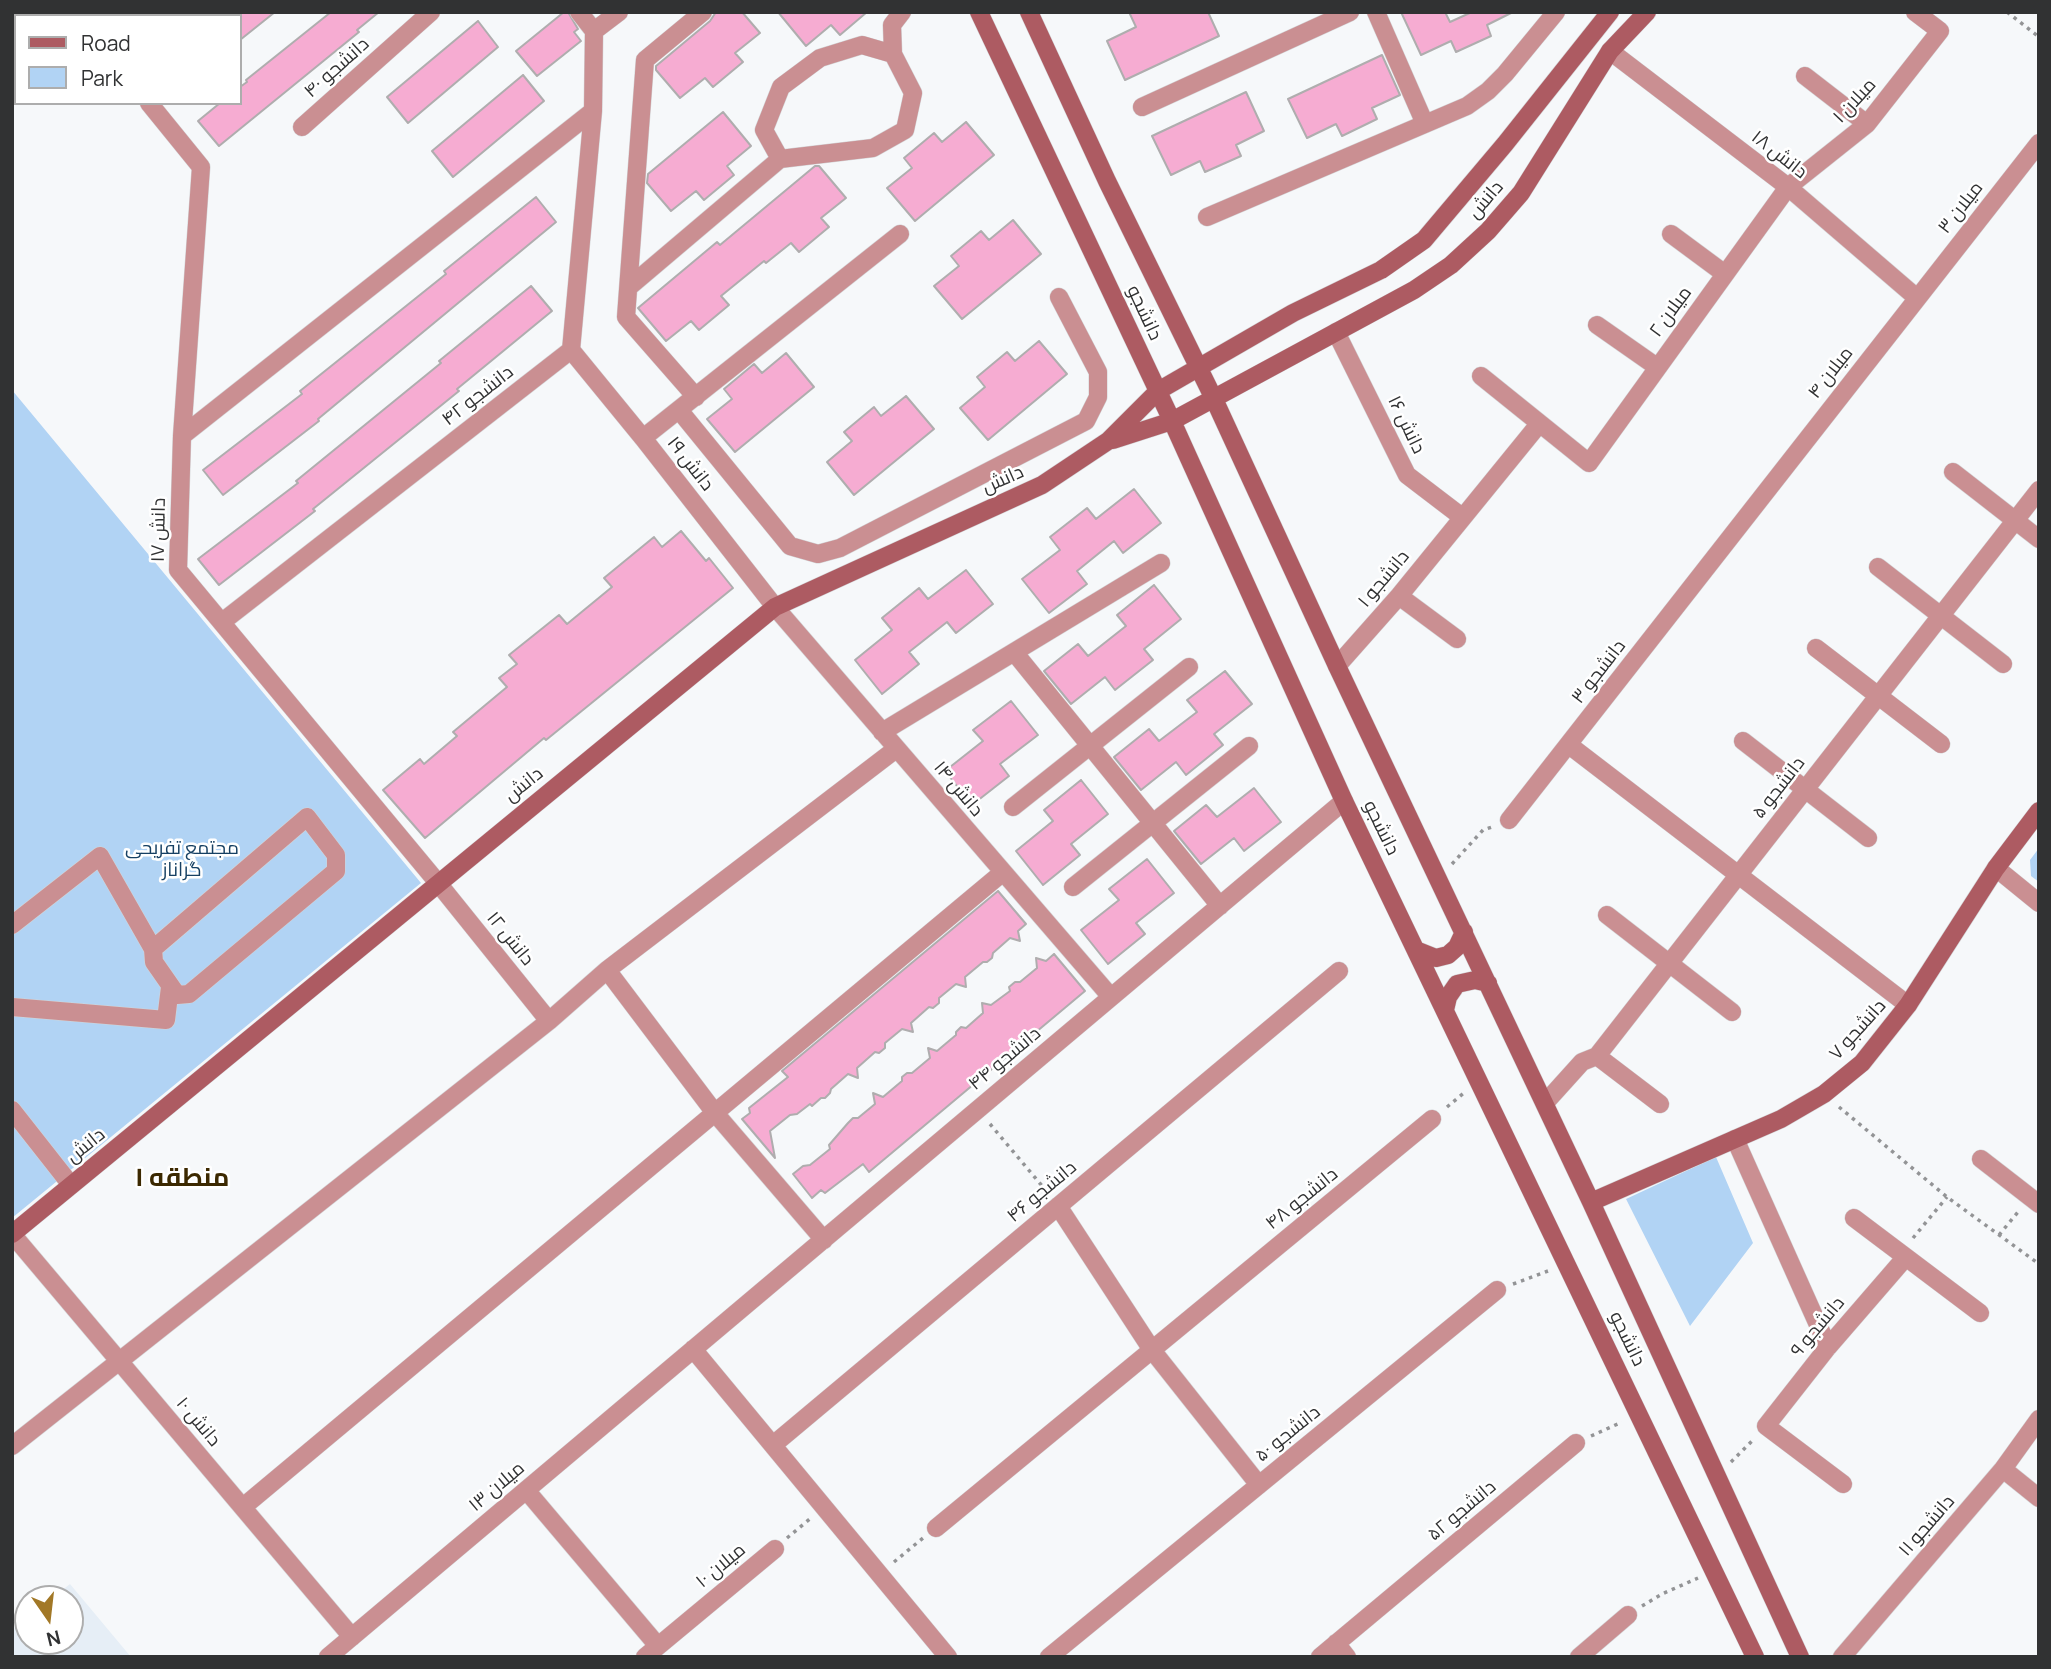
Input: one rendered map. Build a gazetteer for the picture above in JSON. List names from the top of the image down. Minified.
{"streets":{"main road":["دانش","دانشجو","دانشجو ۷"],"street":["دانشجو ۴۰","میلان ۱","دانش ۱۸","میلان ۳","میلان ۲","میلان ۴","دانشجو ۴۲","دانش ۱۶","دانش ۱۹","دانش ۱۷","دانشجو ۱","دانشجو ۳","دانشجو ۵","دانش ۱۴","دانش ۱۲","دانشجو ۴۴","دانشجو ۴۶","دانشجو ۴۸","دانشجو ۹","دانش ۱۰","دانشجو ۵۰","میلان ۱۳","دانشجو ۵۲","دانشجو ۱۱","میلان ۱۰"]},"crossings":[["میلان ۱","دانش ۱۸"],["میلان ۱","میلان ۲"],["دانش ۱۸","دانش"],["دانش ۱۸","میلان ۳"],["دانش ۱۸","میلان ۲"],["دانش ۱۸","میلان ۴"],["دانش","دانشجو"],["دانش","دانش ۱۶"],["دانش","دانش ۱۹"],["دانش","دانش ۱۷"],["دانش","دانش ۱۴"],["دانش","دانش ۱۲"],["دانش","دانش ۱۰"],["میلان ۳","میلان ۴"],["دانشجو","دانشجو ۱"],["دانشجو","دانشجو ۵"],["دانشجو","دانشجو ۷"],["دانشجو","دانشجو ۴۴"],["میلان ۴","دانشجو ۳"],["دانشجو ۴۲","دانش ۱۹"],["دانشجو ۴۲","دانش ۱۷"],["دانش ۱۶","دانشجو ۱"],["دانش ۱۹","دانش ۱۴"],["دانش ۱۷","دانش ۱۲"],["دانش ۱۴","دانشجو ۴۴"],["دانشجو ۴۴","میلان ۱۳"],["دانش ۱۰","میلان ۱۳"]],"districts":["منطقه ۱"],"parks":["مجتمع تفریحی گراناز"],"legend":["Road","Park"],"north":"bottom"}
